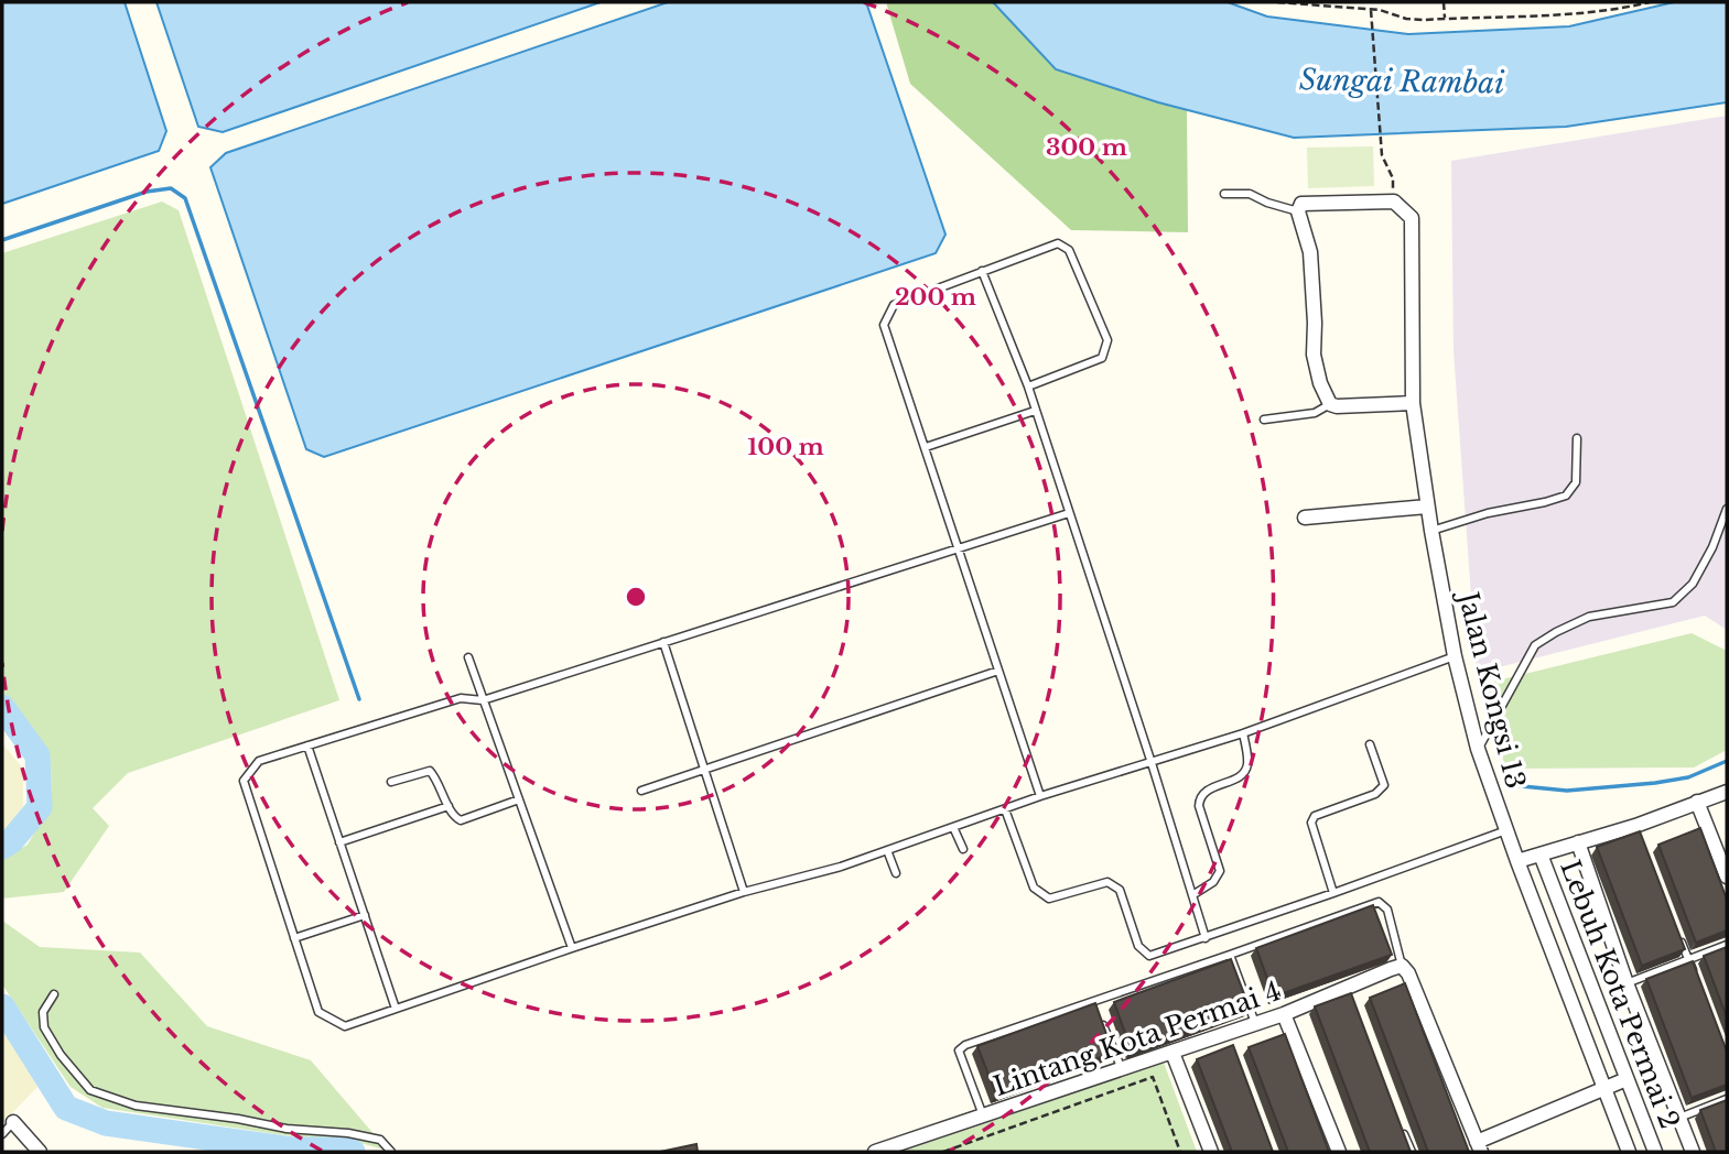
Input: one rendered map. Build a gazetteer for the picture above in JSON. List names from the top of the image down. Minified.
{"streets":{"street":["Jalan Kongsi 13","Lebuh Kota Permai 2","Lintang Kota Permai 4"]},"water":["Sungai Rambai"],"rings":["300 m","200 m","100 m"]}
